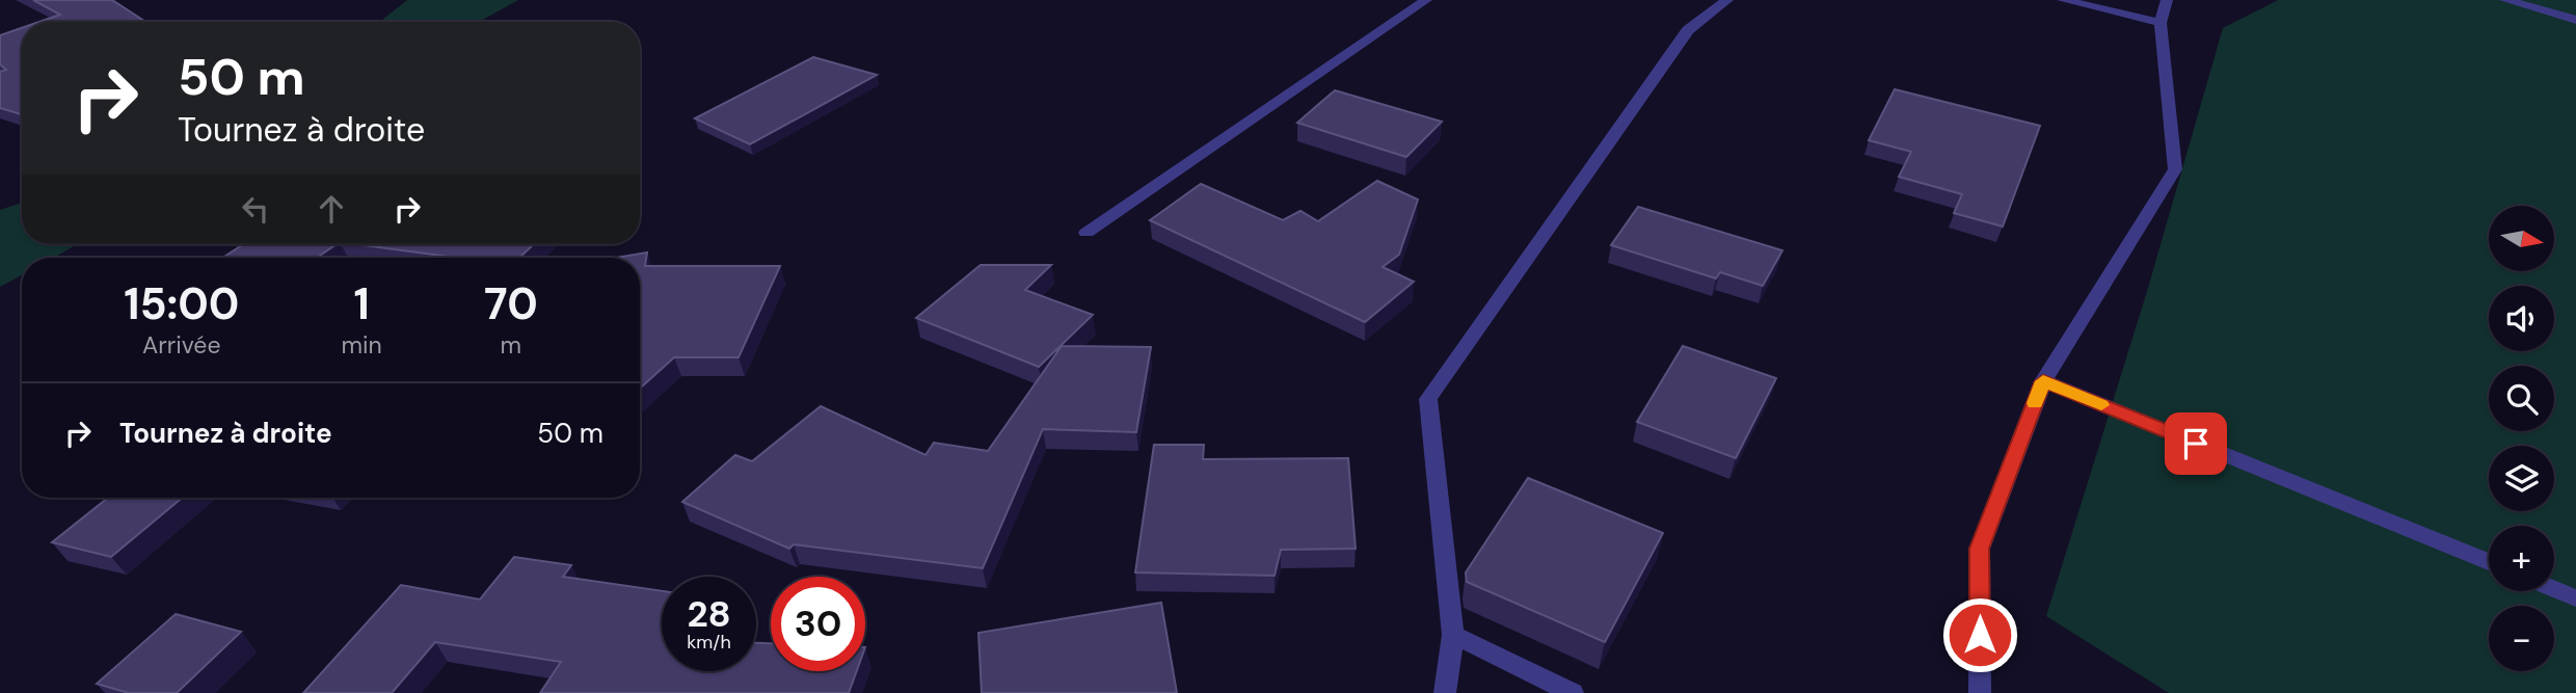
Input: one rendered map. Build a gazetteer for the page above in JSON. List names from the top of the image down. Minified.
{"north":"right","page":{"turn":["50 m","Tournez à droite"],"map_buttons":["+","−"],"eta":["15:00","Arrivée","1","min","70","m"],"list":[{"name":"Tournez à droite","value":"50 m"}],"speed":"28 km/h","limit":"30"}}
